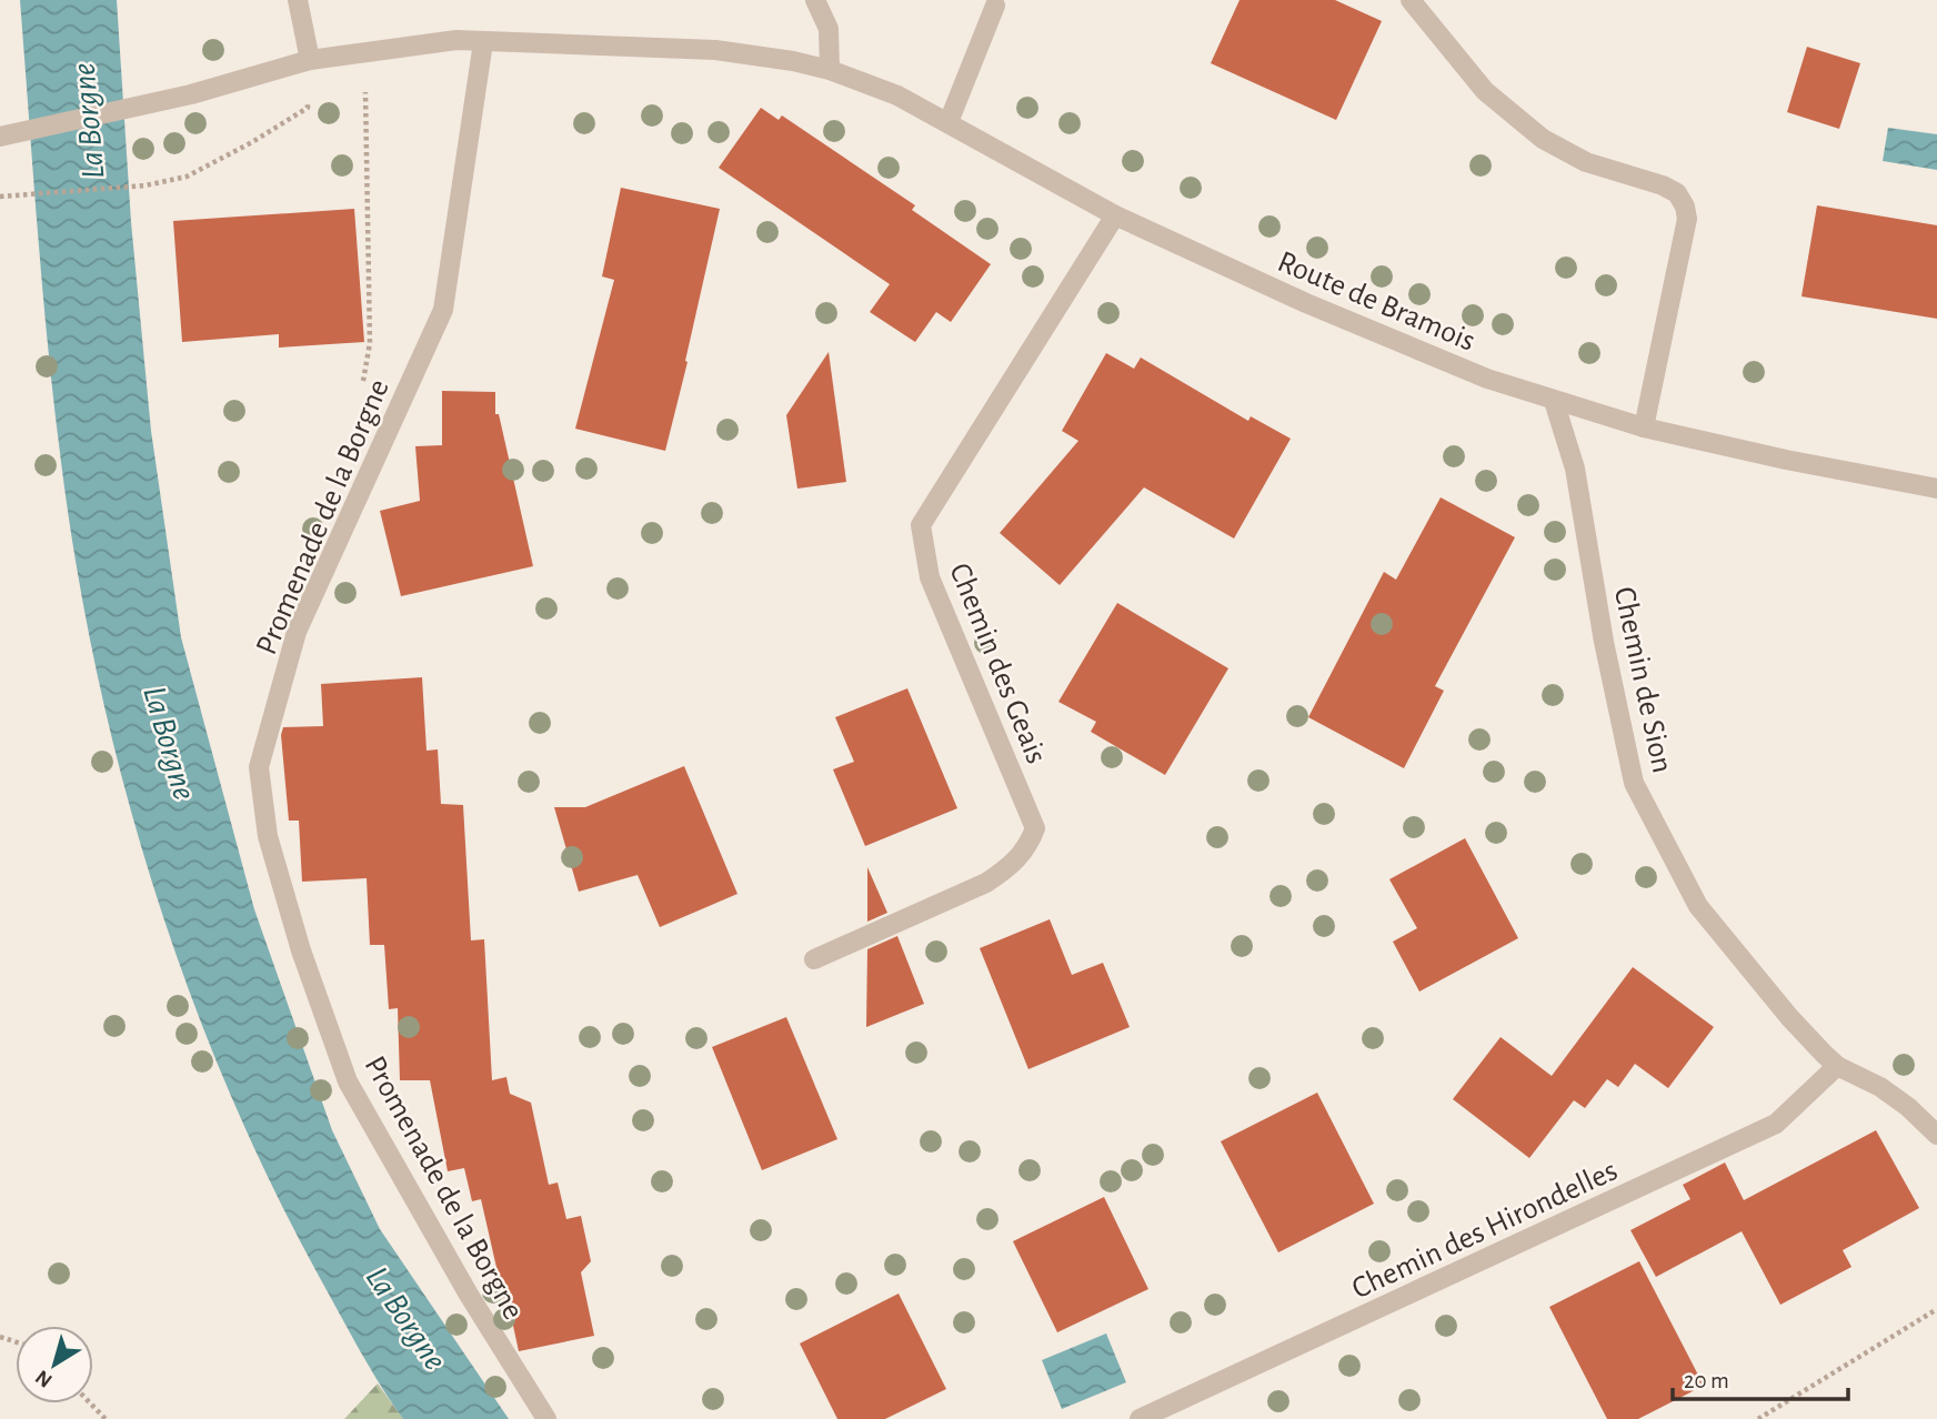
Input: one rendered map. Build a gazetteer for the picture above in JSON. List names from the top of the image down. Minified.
{"streets":{"street":["Route de Bramois","Promenade de la Borgne","Chemin des Geais","Chemin de Sion","Chemin des Hirondelles"]},"crossings":[["Route de Bramois","Promenade de la Borgne"],["Route de Bramois","Chemin des Geais"],["Route de Bramois","Chemin de Sion"],["Chemin de Sion","Chemin des Hirondelles"]],"water":["La Borgne"],"scale_bar":"20 m","north":"bottom left"}
